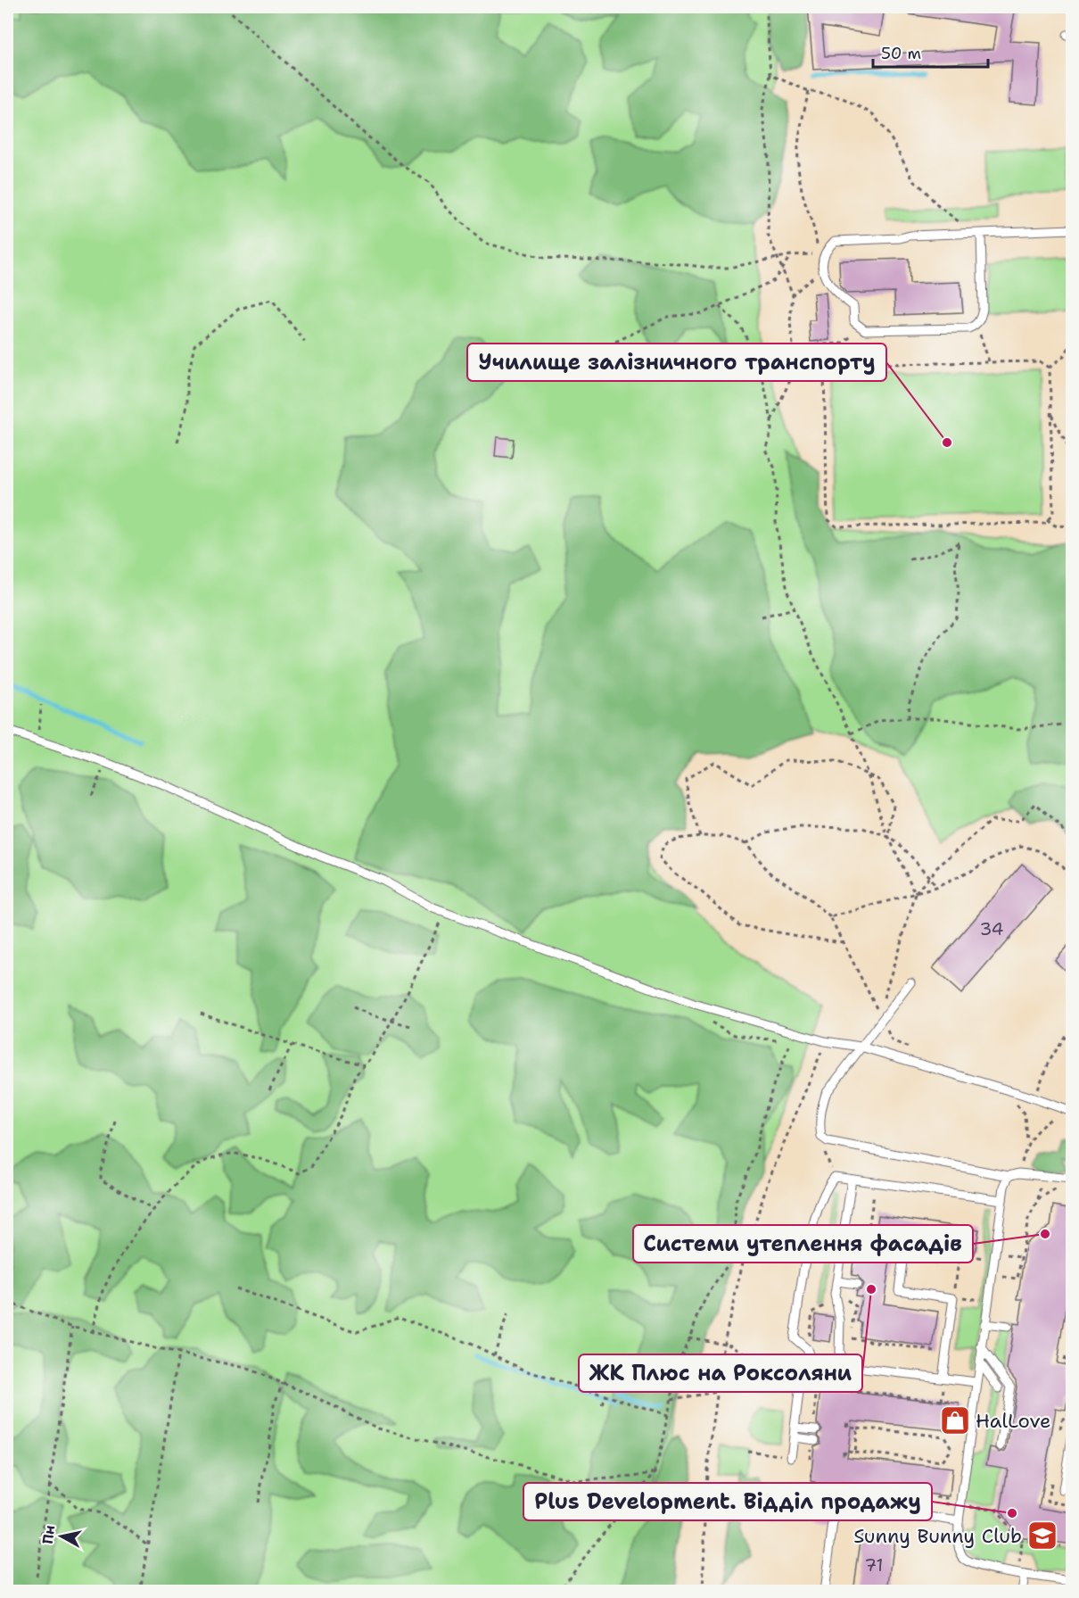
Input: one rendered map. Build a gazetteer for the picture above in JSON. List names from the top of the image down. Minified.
{"places":{"other":["Училище залізничного транспорту","Системи утеплення фасадів","ЖК Плюс на Роксоляни","Plus Development. Відділ продажу"],"shop":["HalLove"],"school or university":["Sunny Bunny Club"]},"house_numbers":["34","71"],"scale_bar":"50 m","north":"left"}
